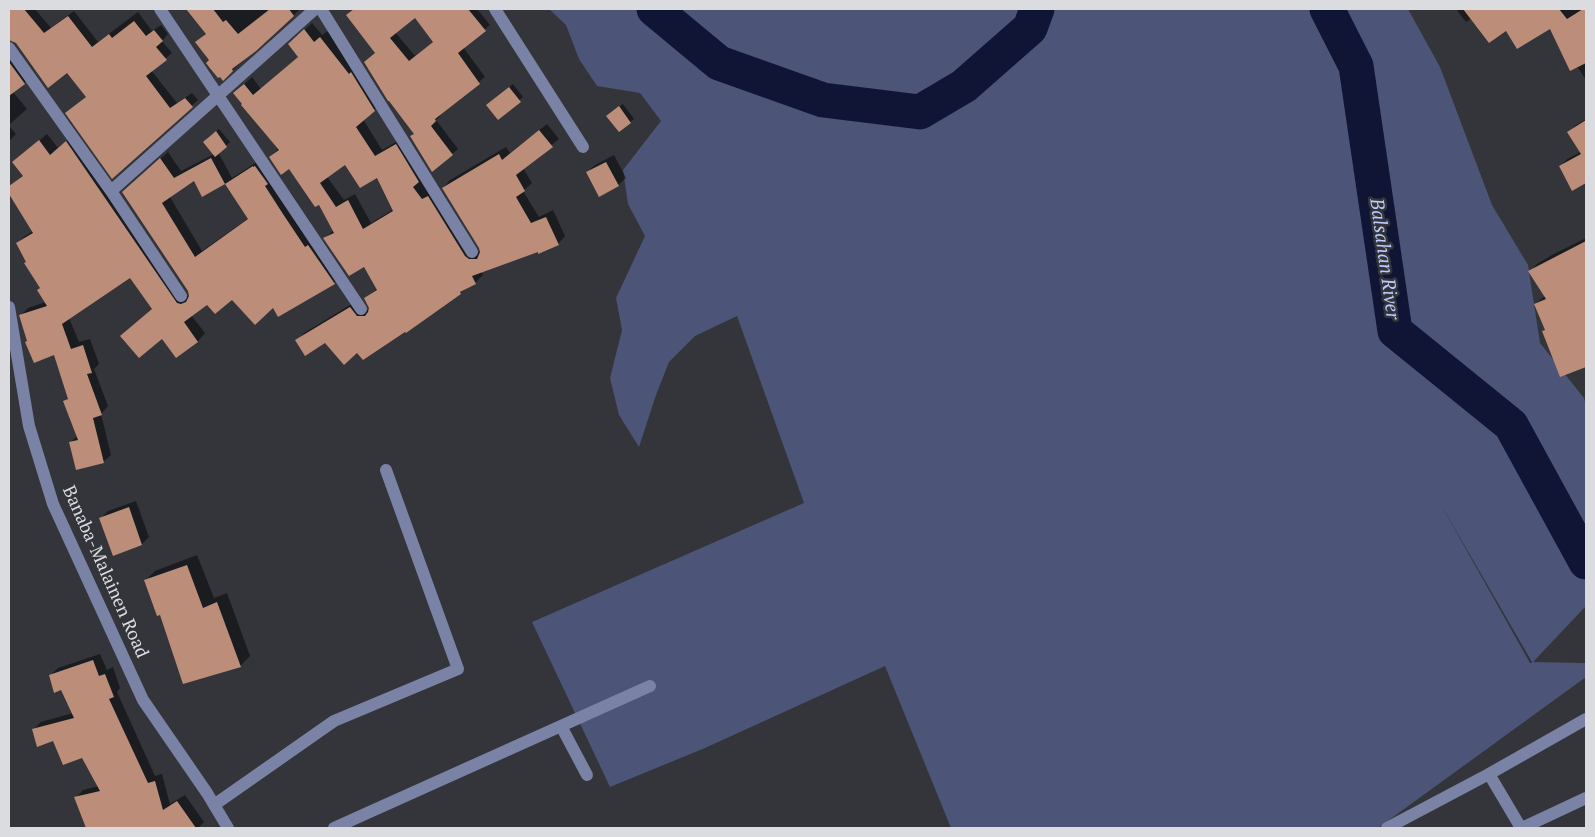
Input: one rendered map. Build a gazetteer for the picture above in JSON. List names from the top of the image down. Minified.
{"streets":{"street":["Banaba-Malainen Road"]},"water":["Balsahan River"]}
